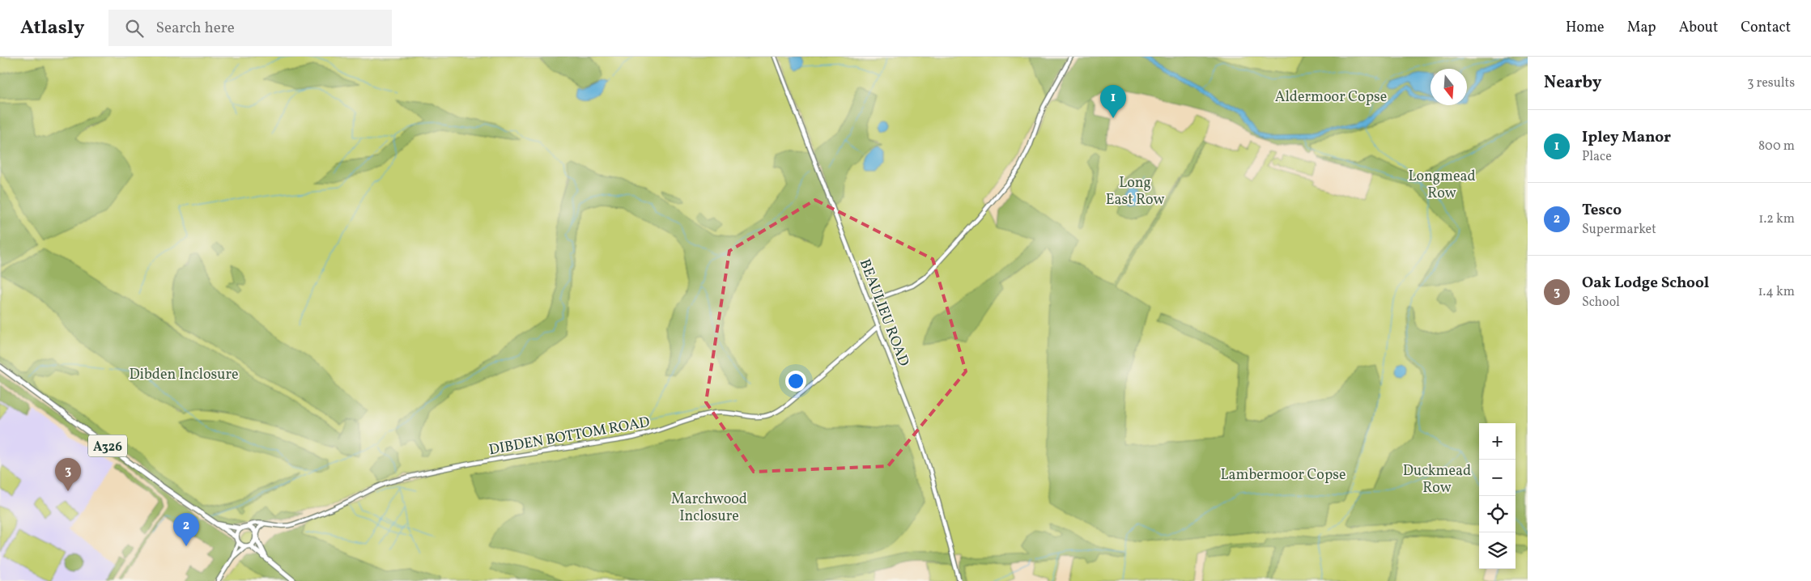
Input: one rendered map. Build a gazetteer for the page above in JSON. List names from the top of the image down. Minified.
{"streets":{"main road":["A326"],"street":["BEAULIEU ROAD","DIBDEN BOTTOM ROAD"]},"crossings":[["BEAULIEU ROAD","DIBDEN BOTTOM ROAD"],["DIBDEN BOTTOM ROAD","A326"]],"parks":["Aldermoor Copse","Longmead Row","Long East Row","Dibden Inclosure","Duckmead Row","Lambermoor Copse","Marchwood Inclosure"],"north":"bottom","page":{"header":"Atlasly","search":"Search here","nav":["Home","Map","About","Contact"],"heading":["Nearby","3 results"],"pins":["1","3","2"],"list":[{"mark":"1","name":"Ipley Manor","note":"Place","value":"800 m"},{"mark":"2","name":"Tesco","note":"Supermarket","value":"1.2 km"},{"mark":"3","name":"Oak Lodge School","note":"School","value":"1.4 km"}],"map_buttons":["+","−"]}}
